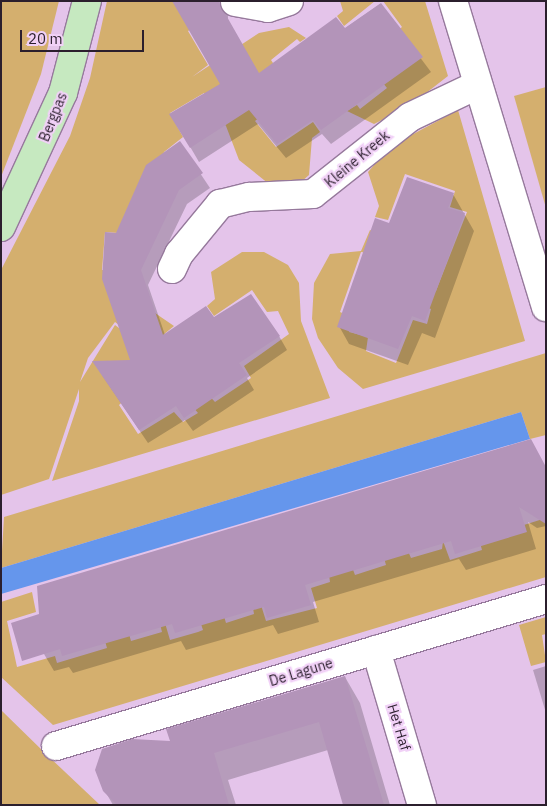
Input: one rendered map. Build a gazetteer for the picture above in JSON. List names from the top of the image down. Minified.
{"streets":{"main road":["Bergpas"],"street":["Kleine Kreek","De Lagune","Het Haf"]},"crossings":[["De Lagune","Het Haf"]],"scale_bar":"20 m"}
